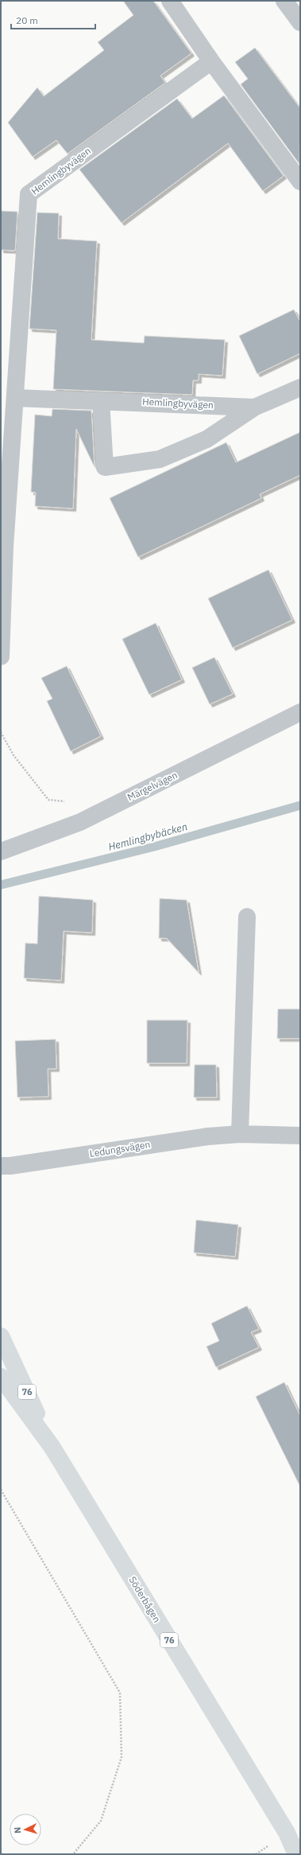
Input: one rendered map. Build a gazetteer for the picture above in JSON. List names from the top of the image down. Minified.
{"streets":{"main road":["76","Söderbågen"],"street":["Hemlingbyvägen","Märgelvägen","Ledungsvägen"]},"water":["Hemlingbybäcken"],"scale_bar":"20 m","north":"left"}
